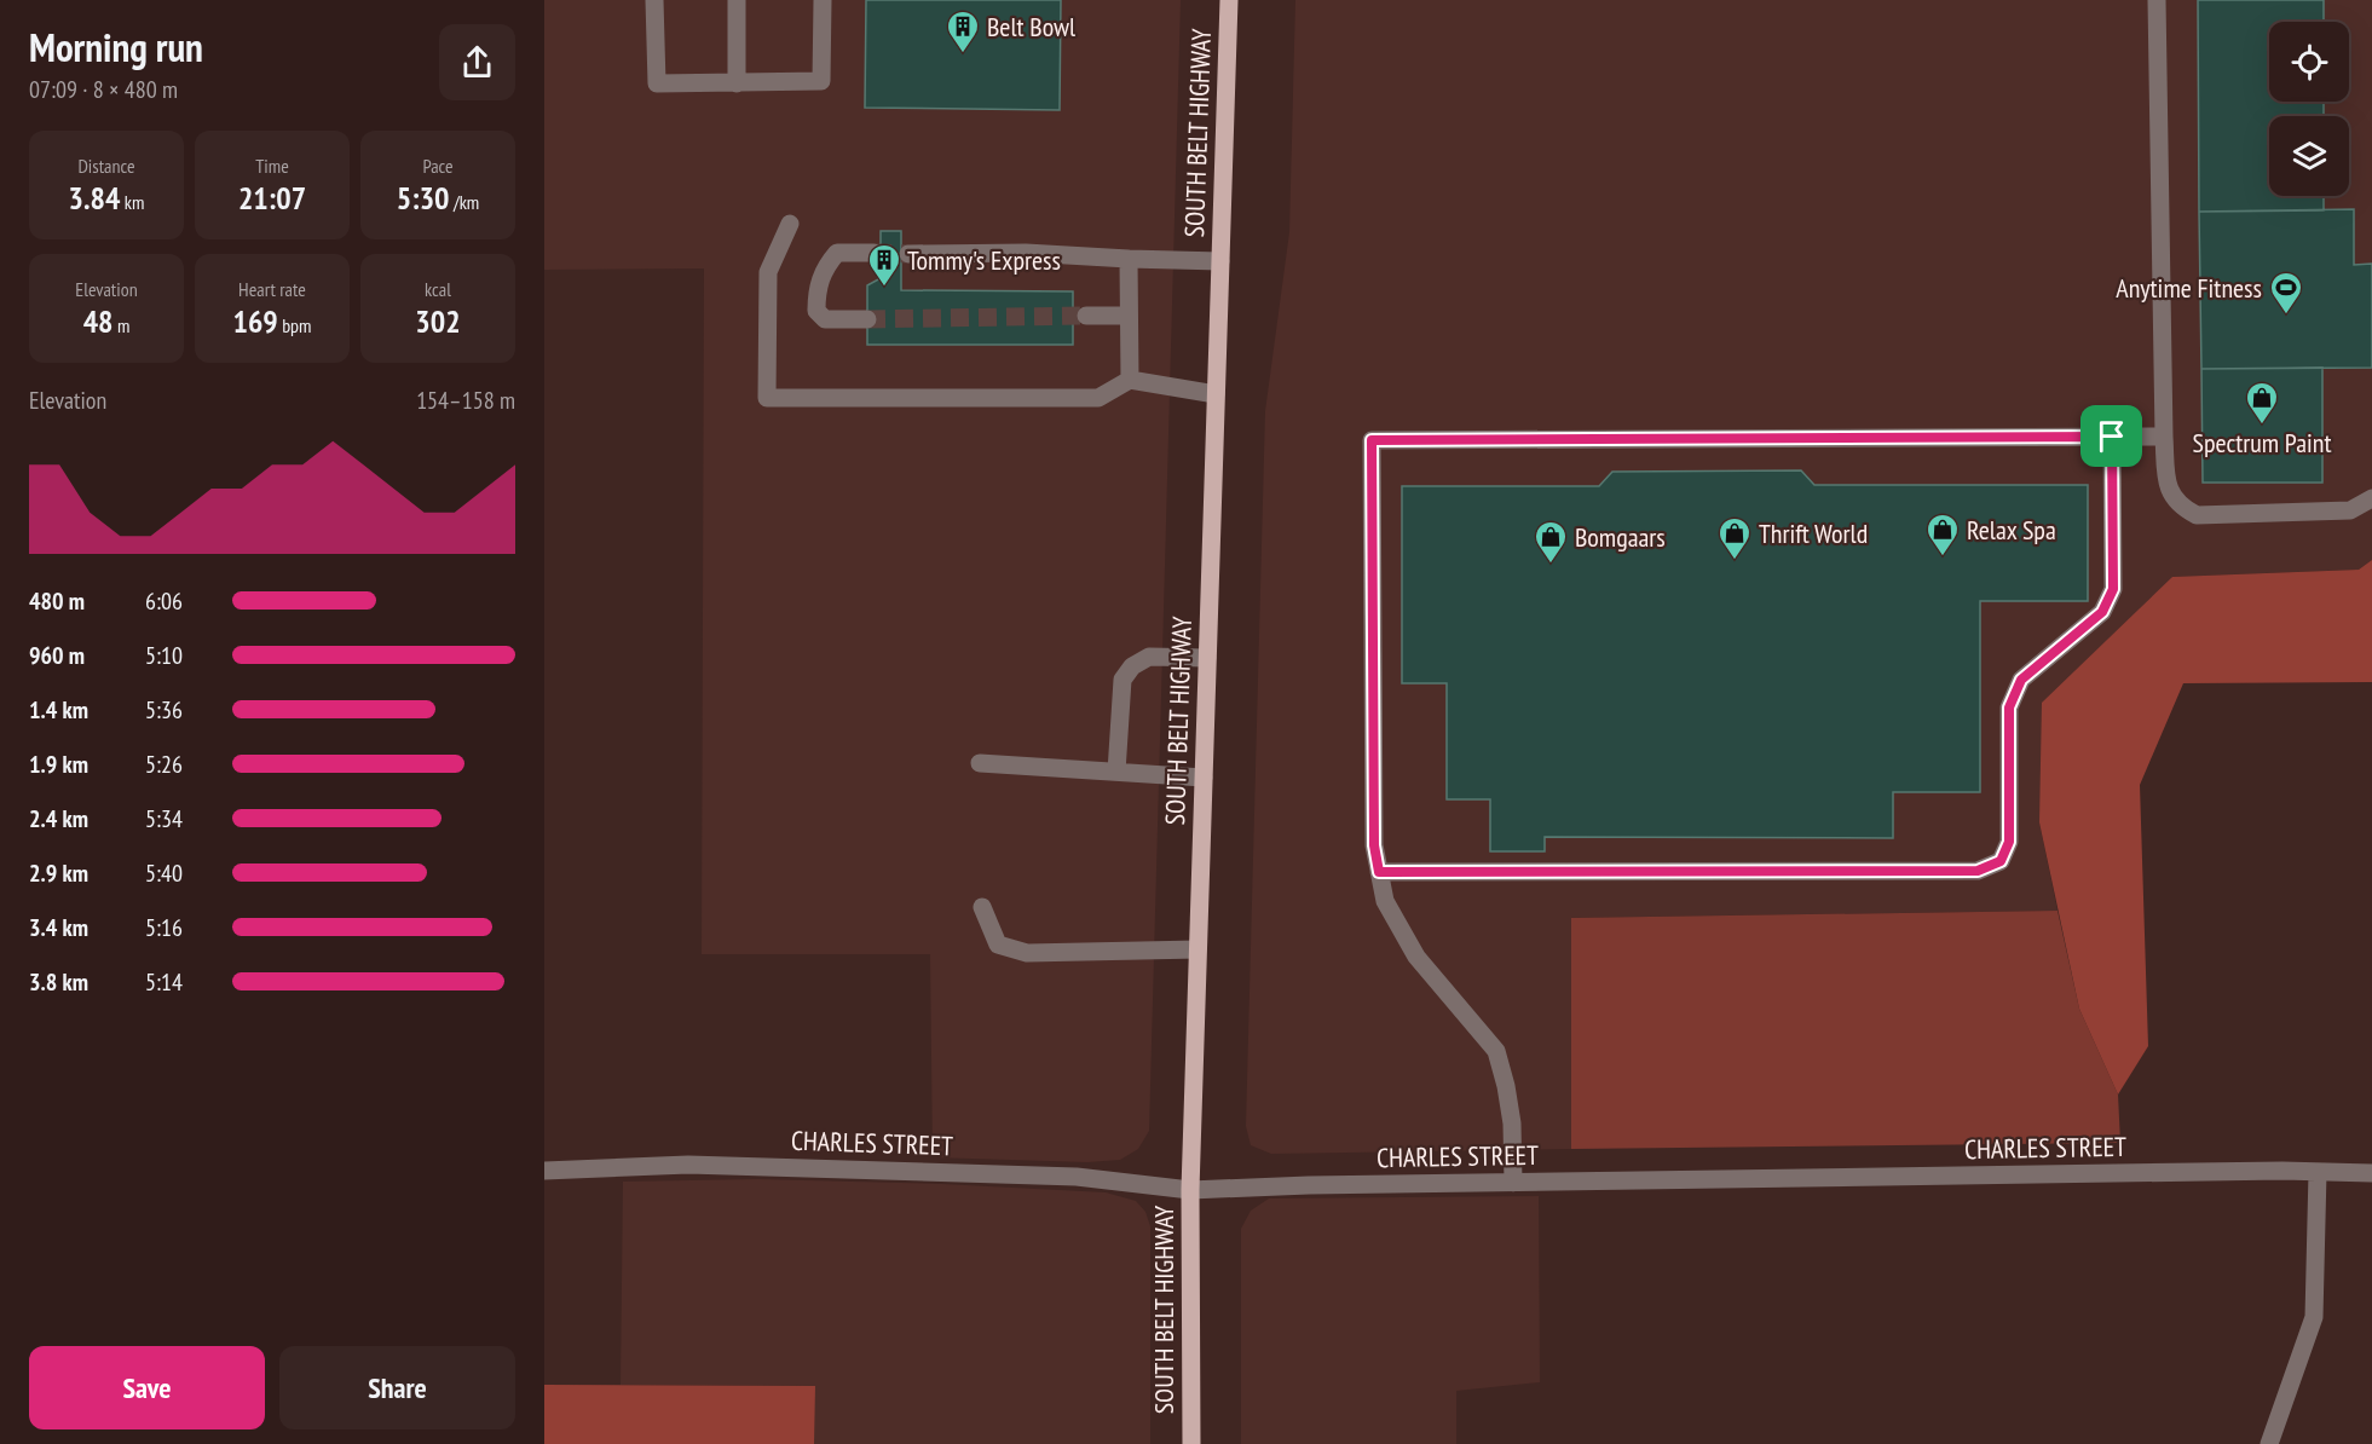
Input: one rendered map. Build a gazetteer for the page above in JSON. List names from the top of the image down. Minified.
{"streets":{"main road":["SOUTH BELT HIGHWAY"],"street":["CHARLES STREET"]},"crossings":[["SOUTH BELT HIGHWAY","CHARLES STREET"]],"places":{"building":["Belt Bowl","Tommy's Express"],"sports":["Anytime Fitness"],"shop":["Spectrum Paint","Relax Spa","Thrift World","Bomgaars"]},"page":{"heading":["Morning run","07:09 · 8 × 480 m"],"stats":[["Distance","3.84 km"],["Time","21:07"],["Pace","5:30 /km"],["Elevation","48 m"],["Heart rate","169 bpm"],["kcal","302"]],"chart":["Elevation","154–158 m"],"list":[{"name":"480 m","note":"6:06"},{"name":"960 m","note":"5:10"},{"name":"1.4 km","note":"5:36"},{"name":"1.9 km","note":"5:26"},{"name":"2.4 km","note":"5:34"},{"name":"2.9 km","note":"5:40"},{"name":"3.4 km","note":"5:16"},{"name":"3.8 km","note":"5:14"}],"buttons":["Save","Share"]}}
